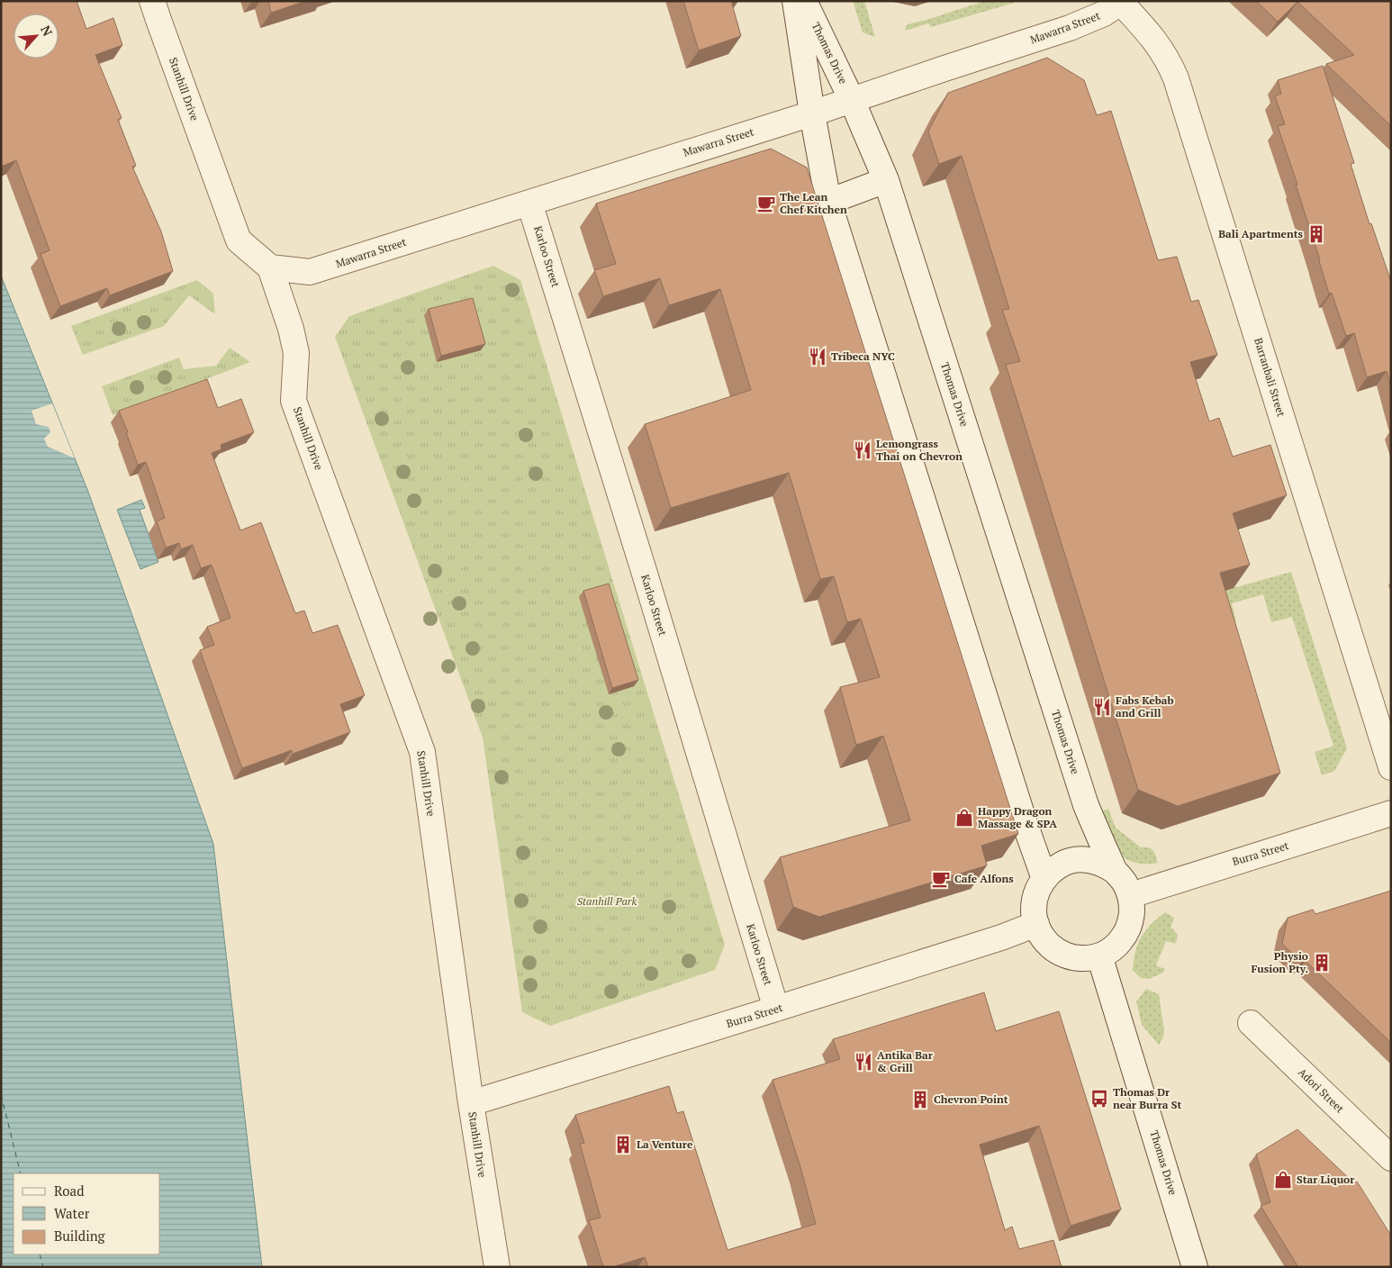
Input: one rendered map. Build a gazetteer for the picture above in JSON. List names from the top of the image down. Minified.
{"streets":{"street":["Mawarra Street","Thomas Drive","Stanhill Drive","Karloo Street","Barranbali Street","Burra Street","Adori Street"]},"crossings":[["Mawarra Street","Thomas Drive"],["Mawarra Street","Stanhill Drive"],["Mawarra Street","Karloo Street"],["Mawarra Street","Barranbali Street"],["Thomas Drive","Burra Street"],["Stanhill Drive","Burra Street"],["Karloo Street","Burra Street"]],"parks":["Stanhill Park"],"places":{"cafe":["The Lean Chef Kitchen","Cafe Alfons"],"building":["Bali Apartments","Physio Fusion Pty.","Chevron Point","La Venture"],"restaurant":["Tribeca NYC","Lemongrass Thai on Chevron","Fabs Kebab and Grill","Antika Bar & Grill"],"shop":["Happy Dragon Massage & SPA","Star Liquor"],"bus stop":["Thomas Dr near Burra St"]},"legend":["Road","Water","Building"],"north":"top right"}
